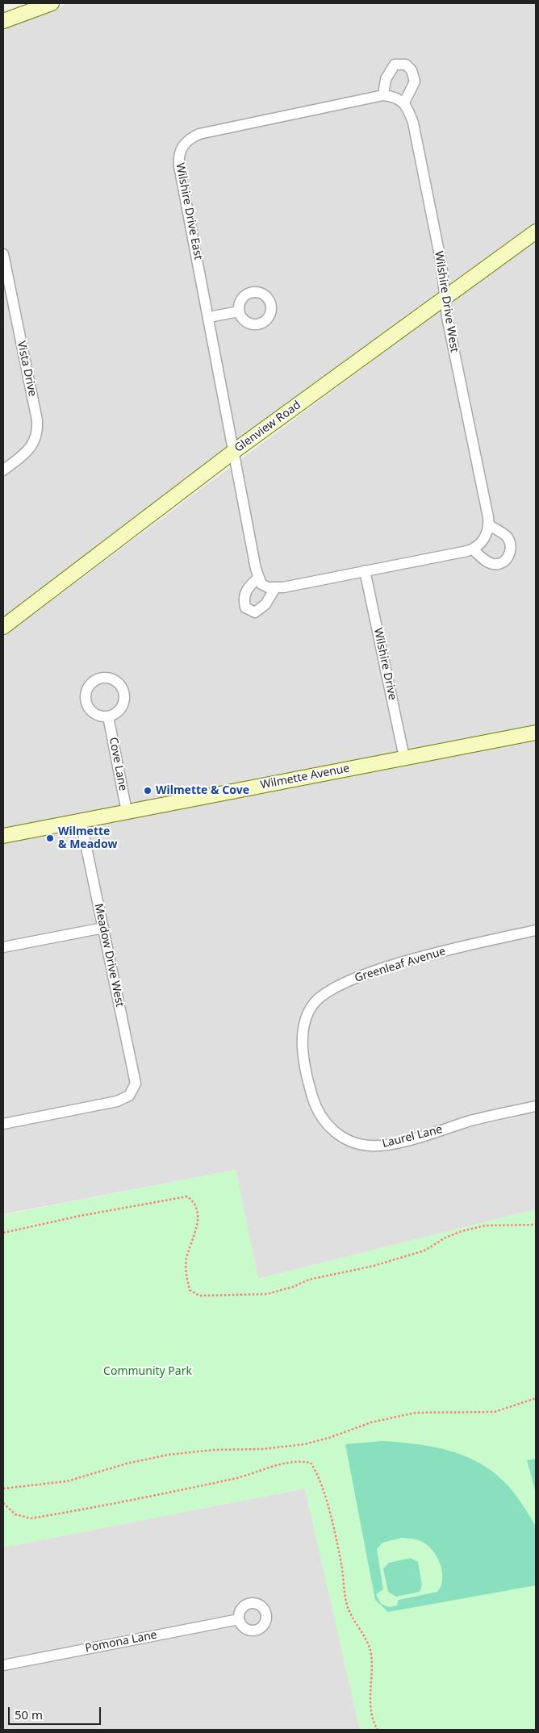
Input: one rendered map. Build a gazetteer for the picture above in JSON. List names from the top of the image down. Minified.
{"streets":{"main road":["Glenview Road","Wilmette Avenue"],"street":["Wilshire Drive East","Wilshire Drive West","Vista Drive","Wilshire Drive","Cove Lane","Meadow Drive West","Greenleaf Avenue","Laurel Lane","Pomona Lane"]},"crossings":[["Wilshire Drive East","Glenview Road"],["Wilshire Drive West","Glenview Road"],["Wilshire Drive","Wilmette Avenue"],["Cove Lane","Wilmette Avenue"],["Wilmette Avenue","Meadow Drive West"],["Greenleaf Avenue","Laurel Lane"]],"parks":["Community Park"],"places":["Wilmette & Cove","Wilmette & Meadow"],"scale_bar":"50 m"}
